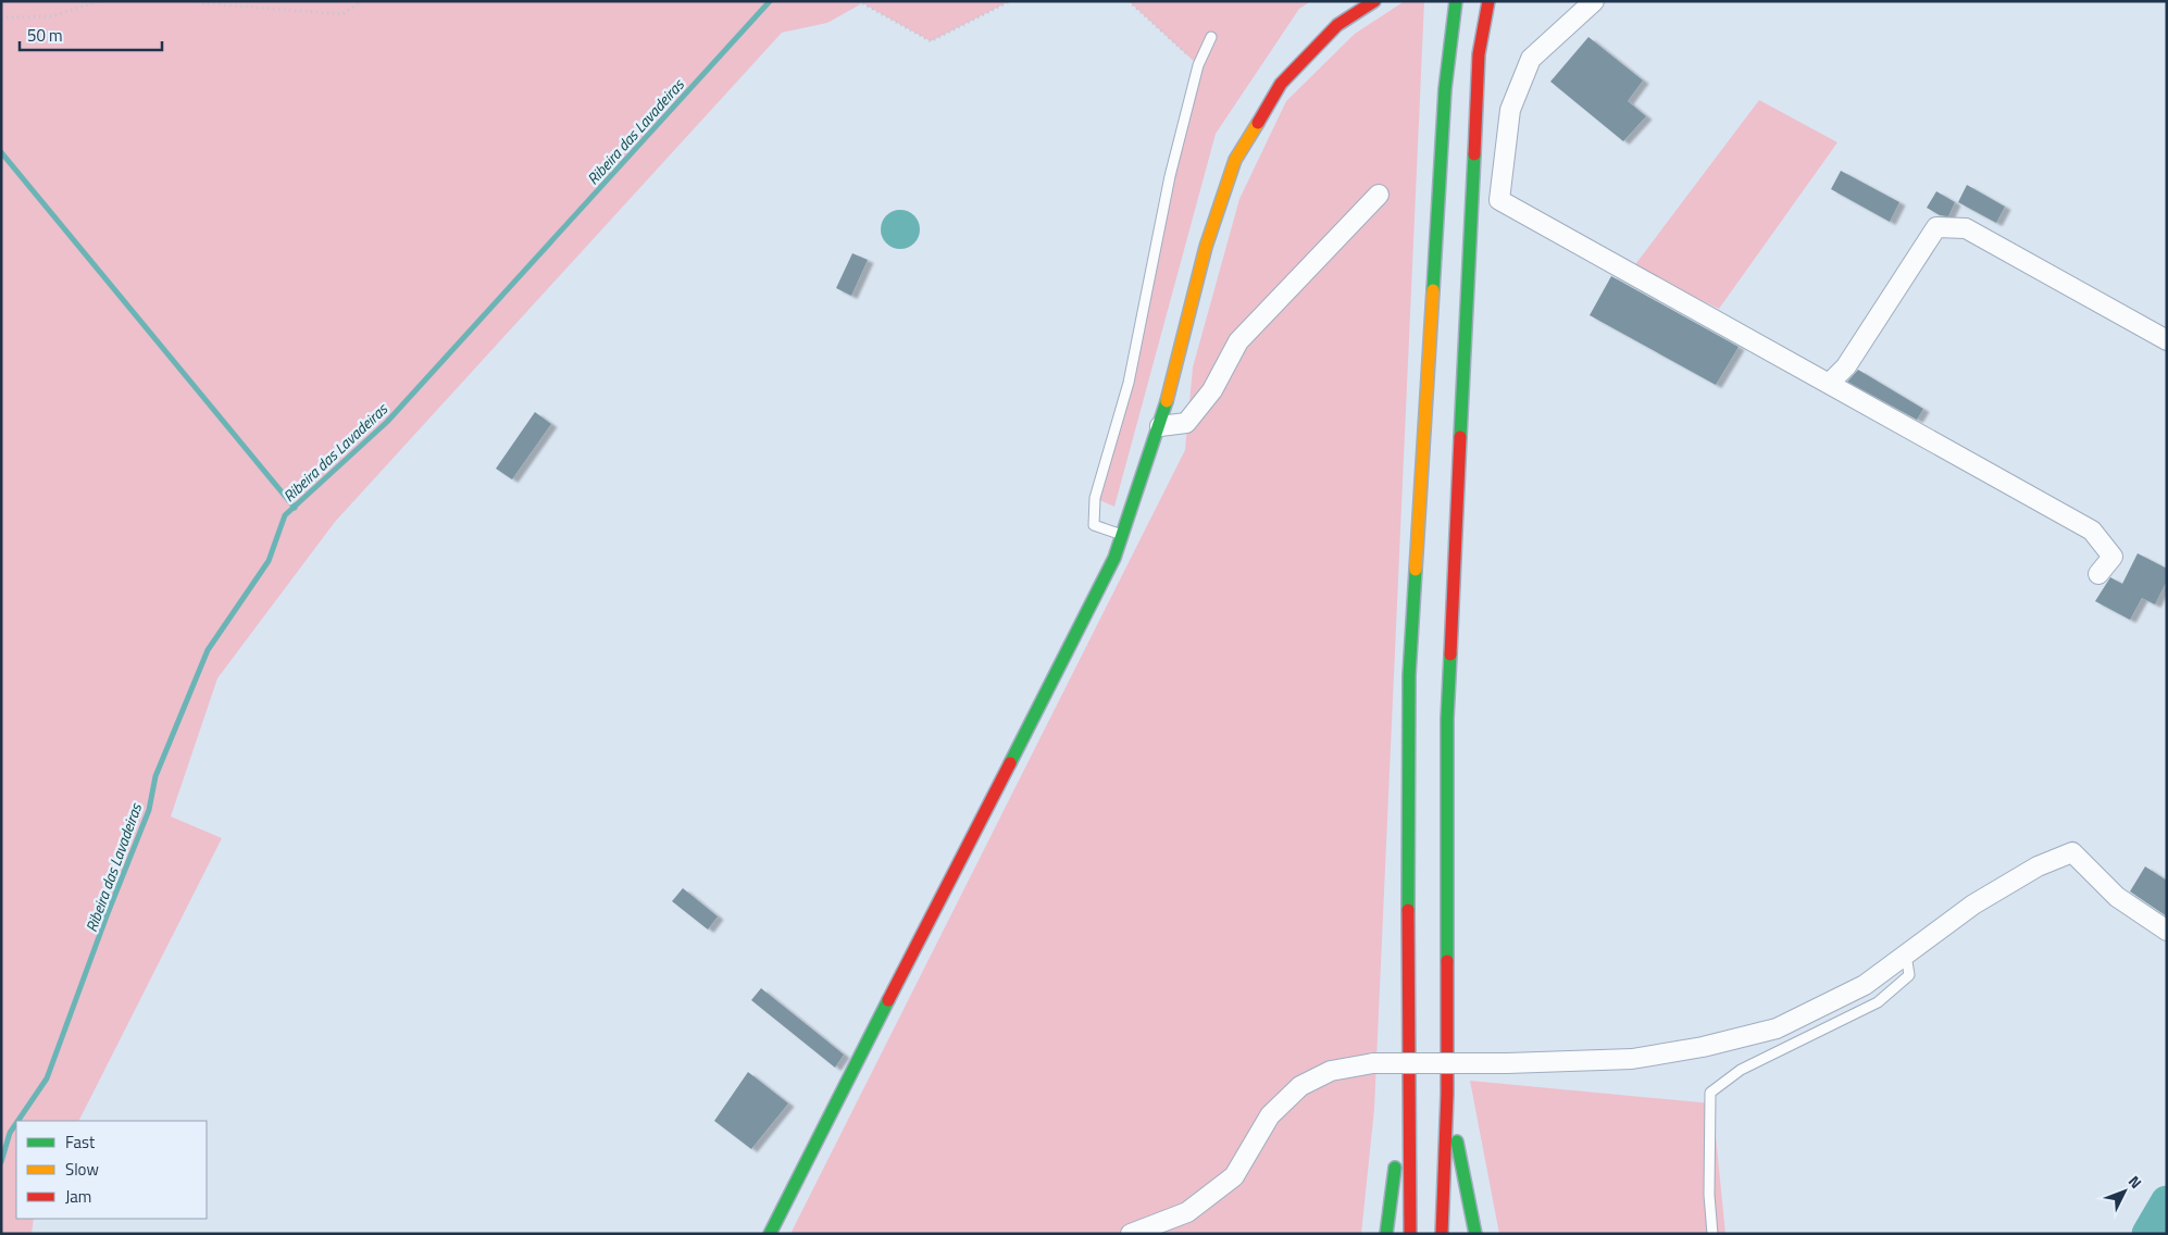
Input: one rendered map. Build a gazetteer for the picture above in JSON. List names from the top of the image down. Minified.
{"water":["Ribeira das Lavadeiras"],"legend":["Fast","Slow","Jam"],"scale_bar":"50 m","north":"top right"}
